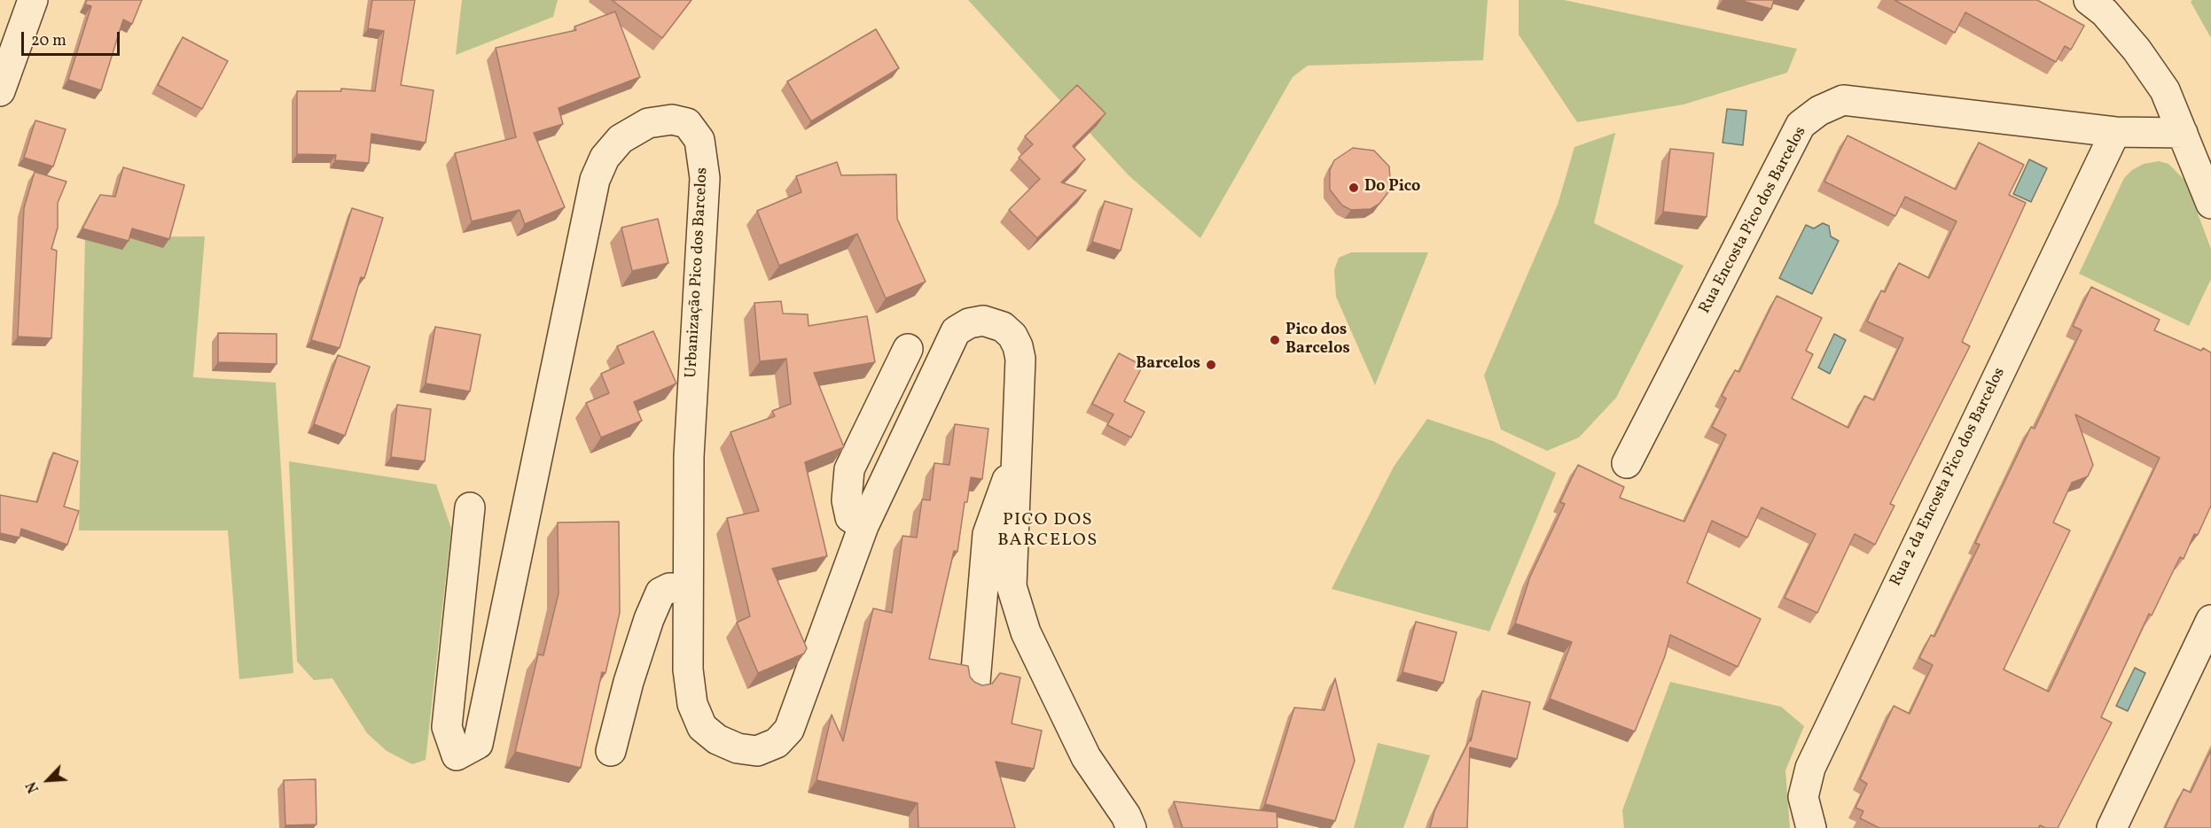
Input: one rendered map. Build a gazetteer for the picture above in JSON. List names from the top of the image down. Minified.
{"streets":{"street":["Rua Encosta Pico dos Barcelos","Urbanização Pico dos Barcelos","Rua 2 da Encosta Pico dos Barcelos"]},"crossings":[["Rua Encosta Pico dos Barcelos","Rua 2 da Encosta Pico dos Barcelos"]],"districts":["PICO DOS BARCELOS"],"places":["Do Pico","Pico dos Barcelos","Barcelos"],"scale_bar":"20 m","north":"bottom left"}
